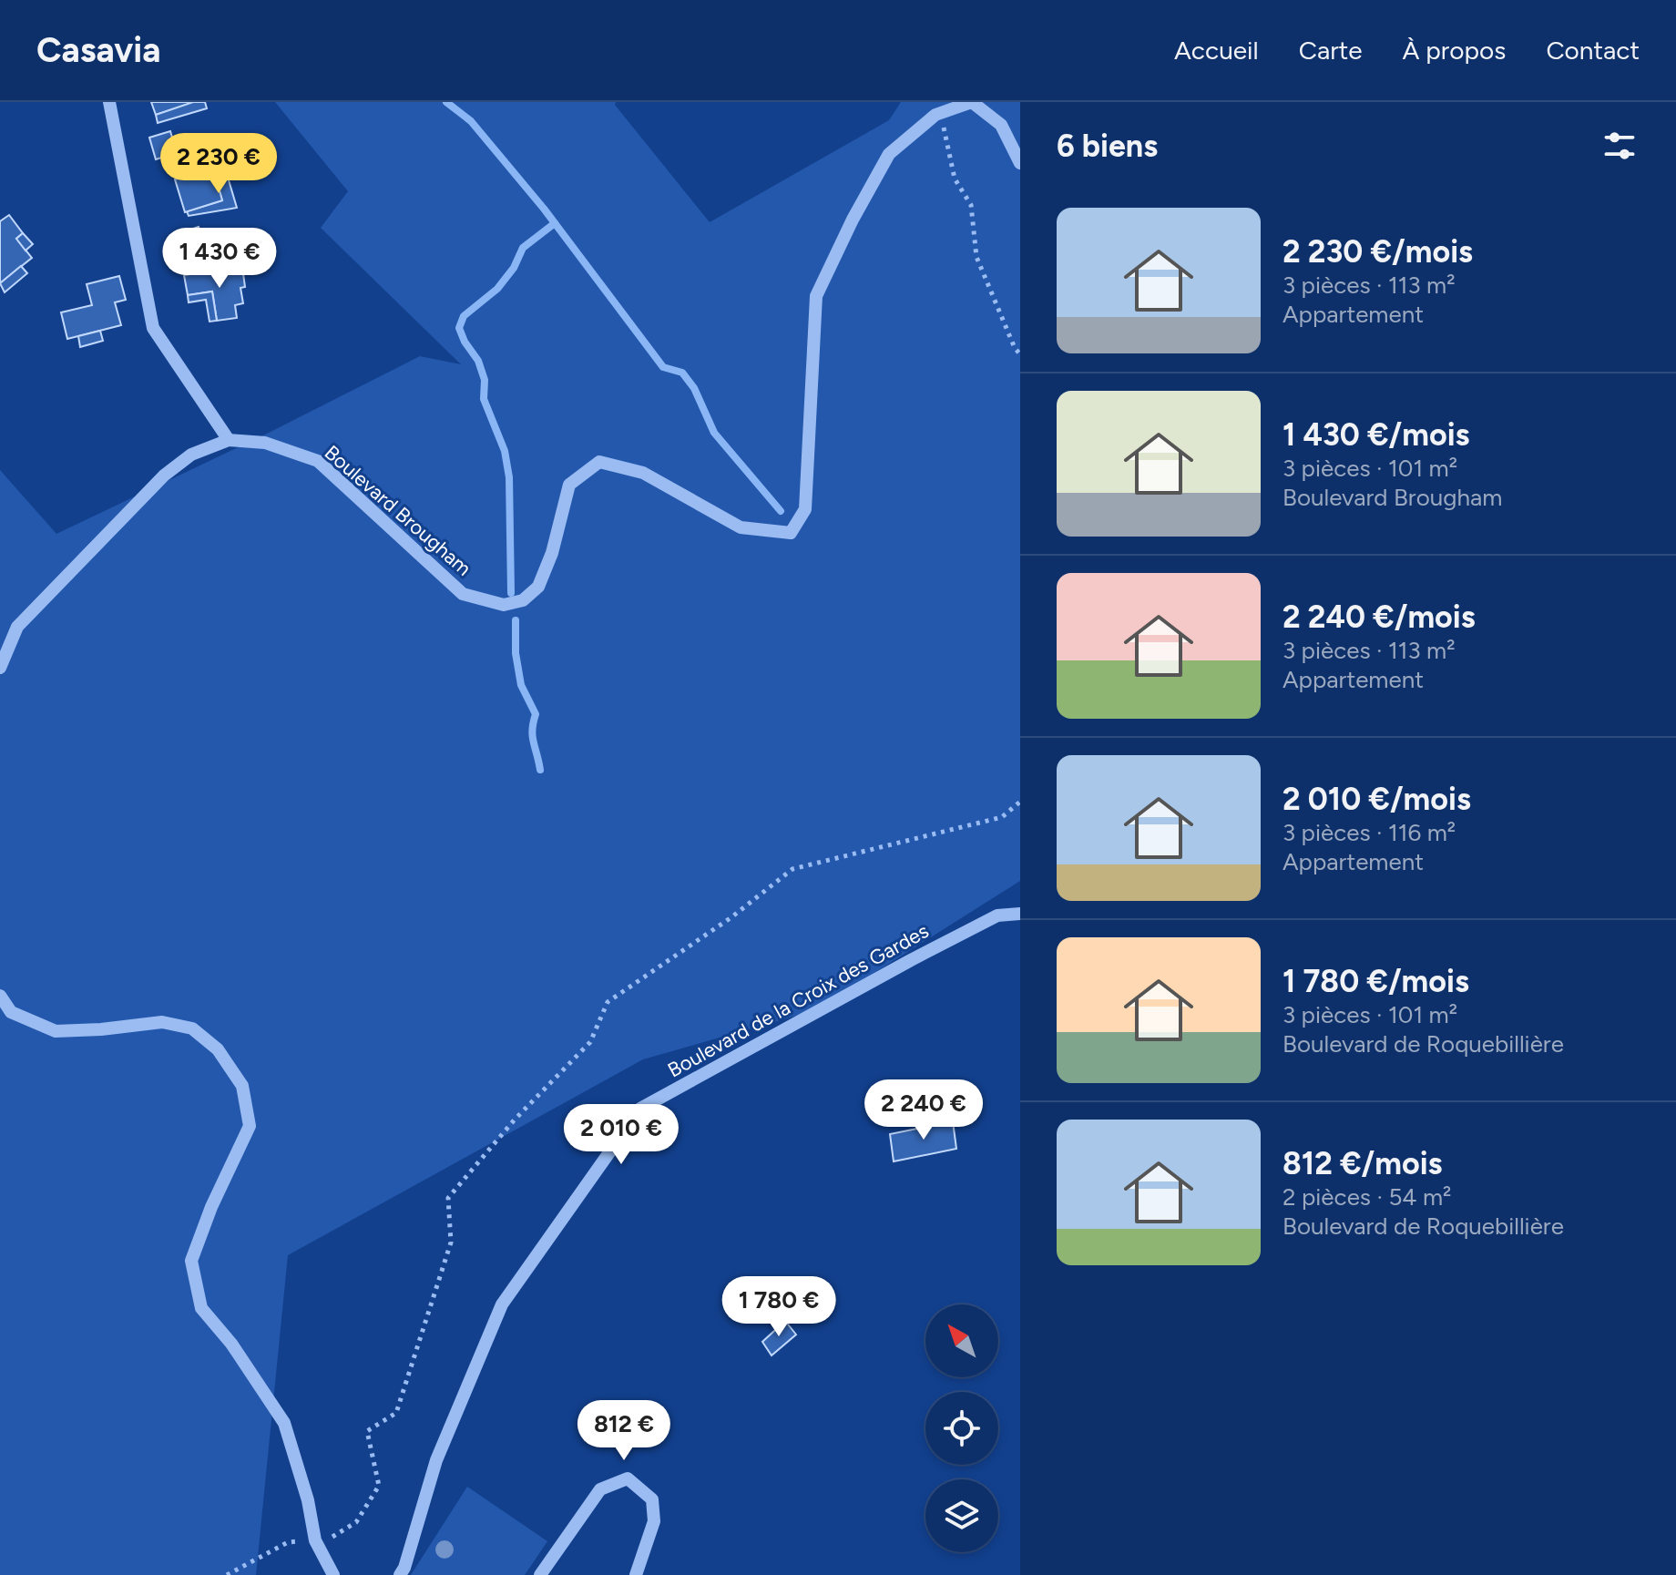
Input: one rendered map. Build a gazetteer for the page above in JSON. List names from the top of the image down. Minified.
{"streets":{"street":["Boulevard Brougham","Boulevard de la Croix des Gardes"]},"north":"top left","page":{"header":"Casavia","nav":["Accueil","Carte","À propos","Contact"],"heading":"6 biens","price":["2 230 €","1 430 €","2 240 €","2 010 €","1 780 €","812 €"],"list":[{"name":"2 230 €/mois","note":"3 pièces · 113 m² · Appartement"},{"name":"1 430 €/mois","note":"3 pièces · 101 m² · Boulevard Brougham"},{"name":"2 240 €/mois","note":"3 pièces · 113 m² · Appartement"},{"name":"2 010 €/mois","note":"3 pièces · 116 m² · Appartement"},{"name":"1 780 €/mois","note":"3 pièces · 101 m² · Boulevard de Roquebillière"},{"name":"812 €/mois","note":"2 pièces · 54 m² · Boulevard de Roquebillière"}]}}
